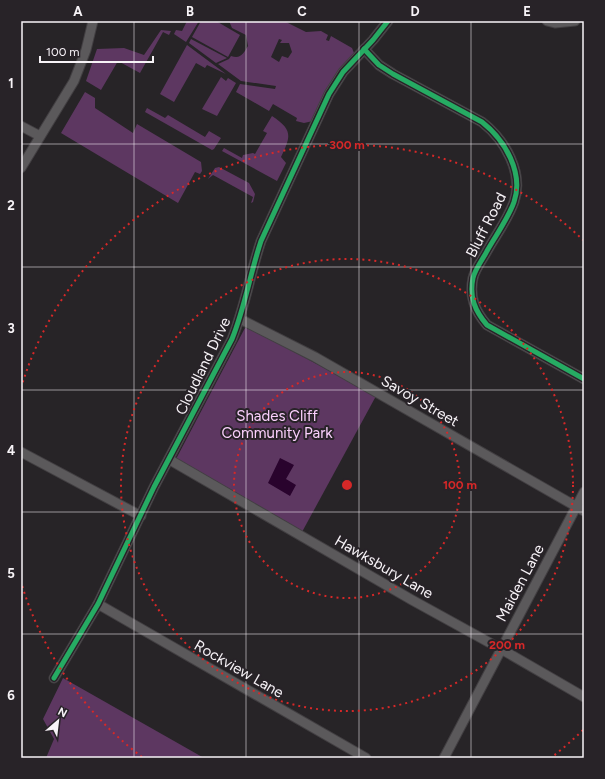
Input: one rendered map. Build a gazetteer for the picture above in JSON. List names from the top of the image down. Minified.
{"streets":{"street":["Bluff Road","Cloudland Drive","Savoy Street","Hawksbury Lane","Maiden Lane","Rockview Lane"]},"crossings":[["Bluff Road","Cloudland Drive"],["Cloudland Drive","Savoy Street"],["Cloudland Drive","Hawksbury Lane"],["Cloudland Drive","Rockview Lane"],["Savoy Street","Maiden Lane"],["Hawksbury Lane","Maiden Lane"]],"parks":["Shades Cliff Community Park"],"scale_bar":"100 m","north":"top right","grid":{"columns":["A","B","C","D","E"],"rows":["1","2","3","4","5","6"]},"rings":["300 m","100 m","200 m"]}
